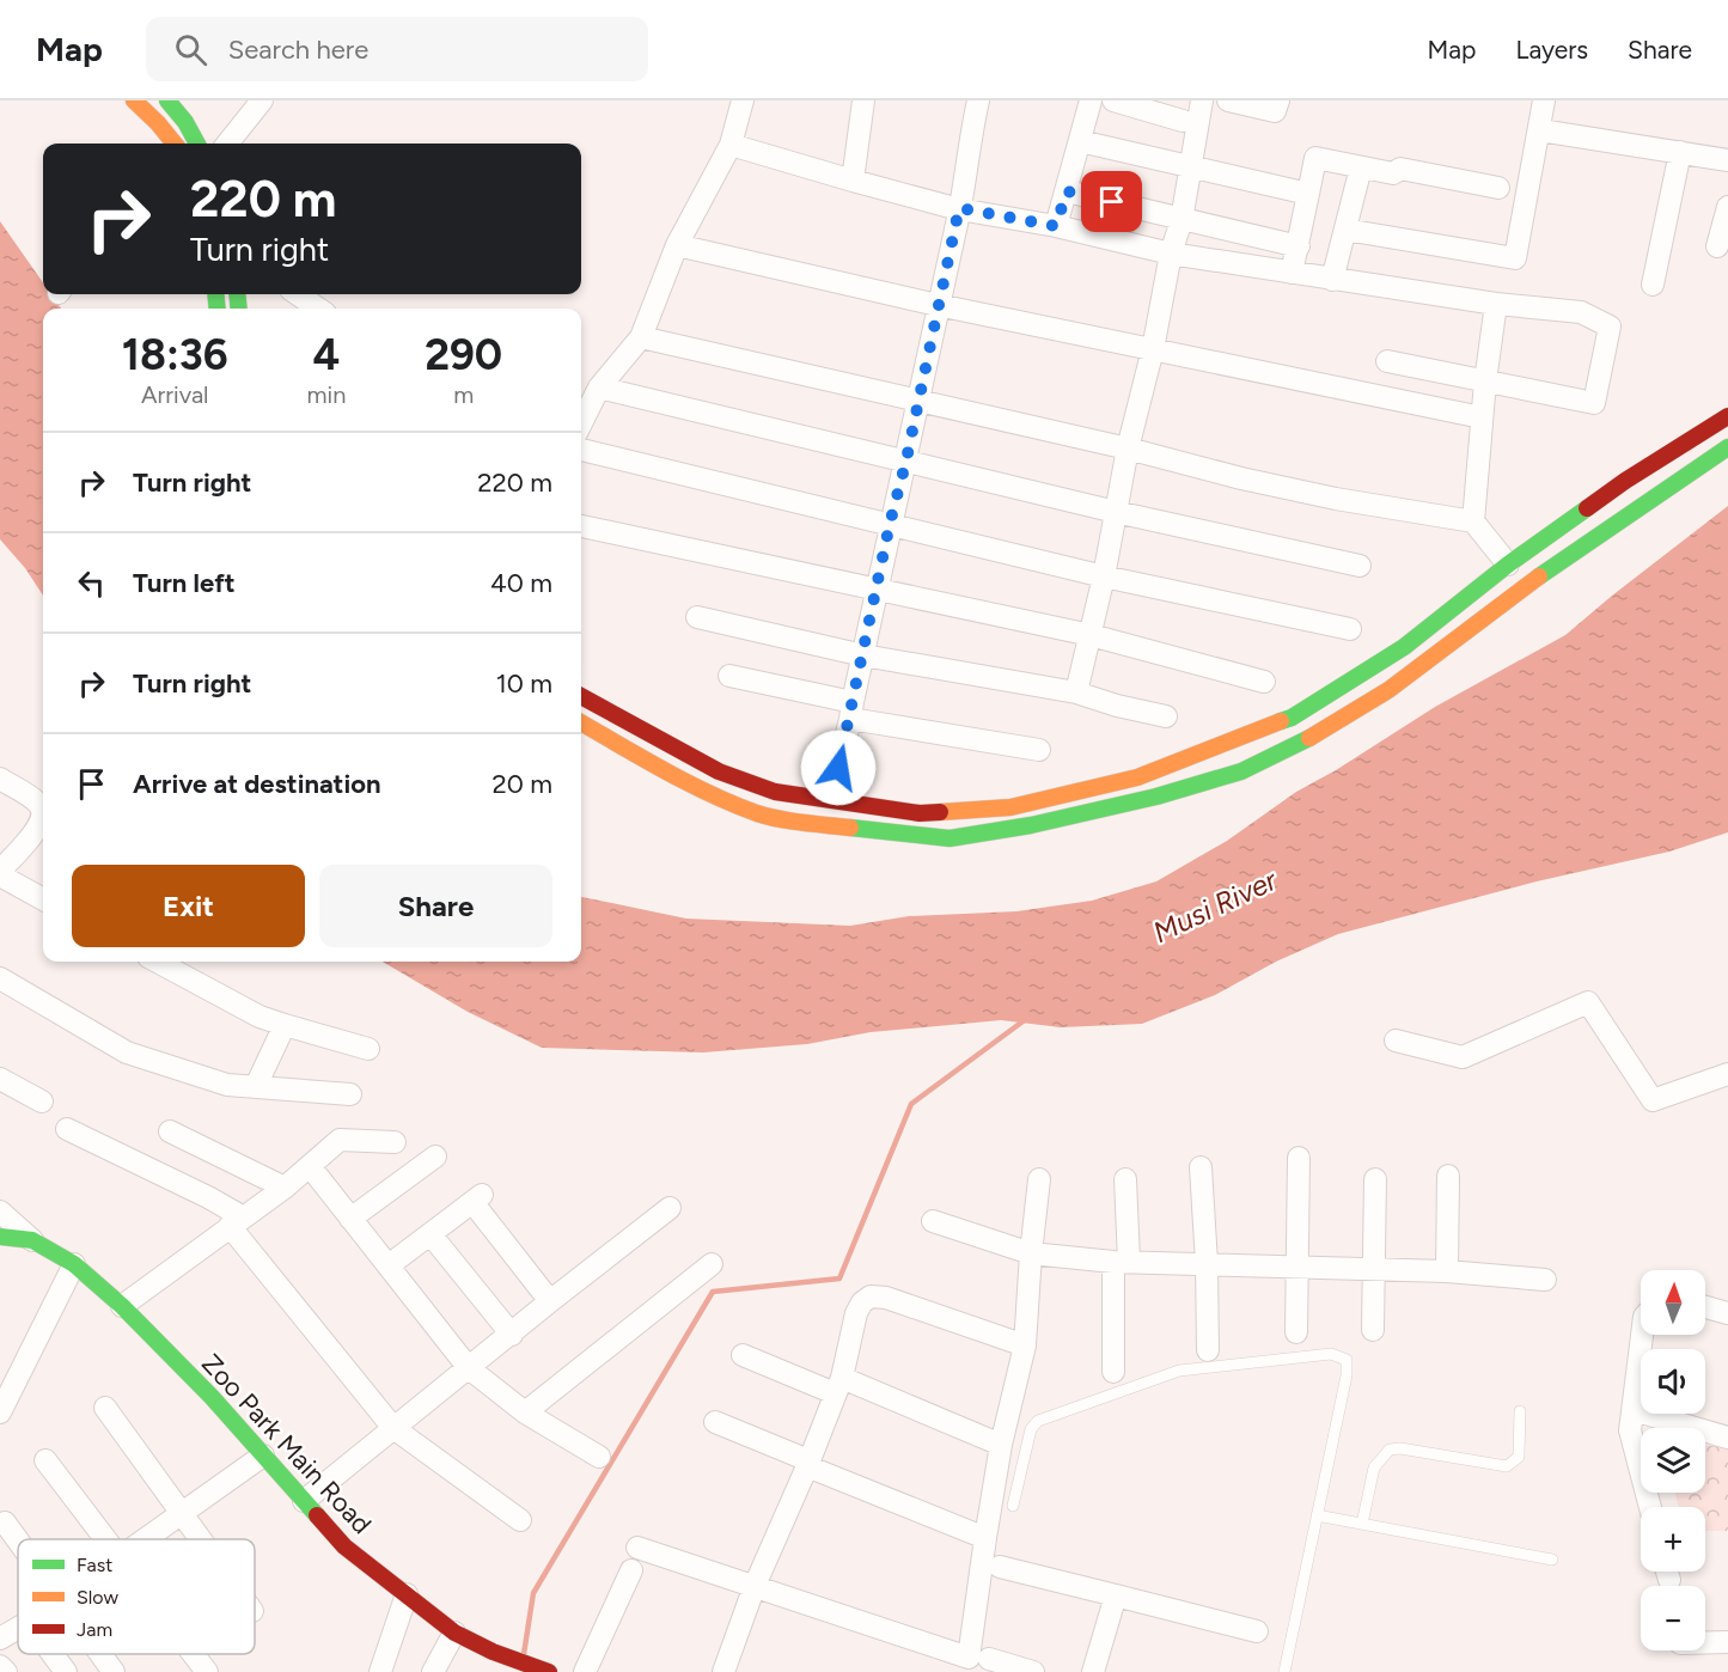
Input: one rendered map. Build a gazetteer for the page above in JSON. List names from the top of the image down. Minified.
{"streets":{"street":["Zoo Park Main Road"]},"water":["Musi River"],"legend":["Fast","Slow","Jam"],"north":"top","page":{"header":"Map","search":"Search here","nav":["Map","Layers","Share"],"turn":["220 m","Turn right"],"eta":["18:36","Arrival","4","min","290","m"],"list":[{"name":"Turn right","value":"220 m"},{"name":"Turn left","value":"40 m"},{"name":"Turn right","value":"10 m"},{"name":"Arrive at destination","value":"20 m"}],"buttons":["Exit","Share"],"map_buttons":["+","−"]}}
